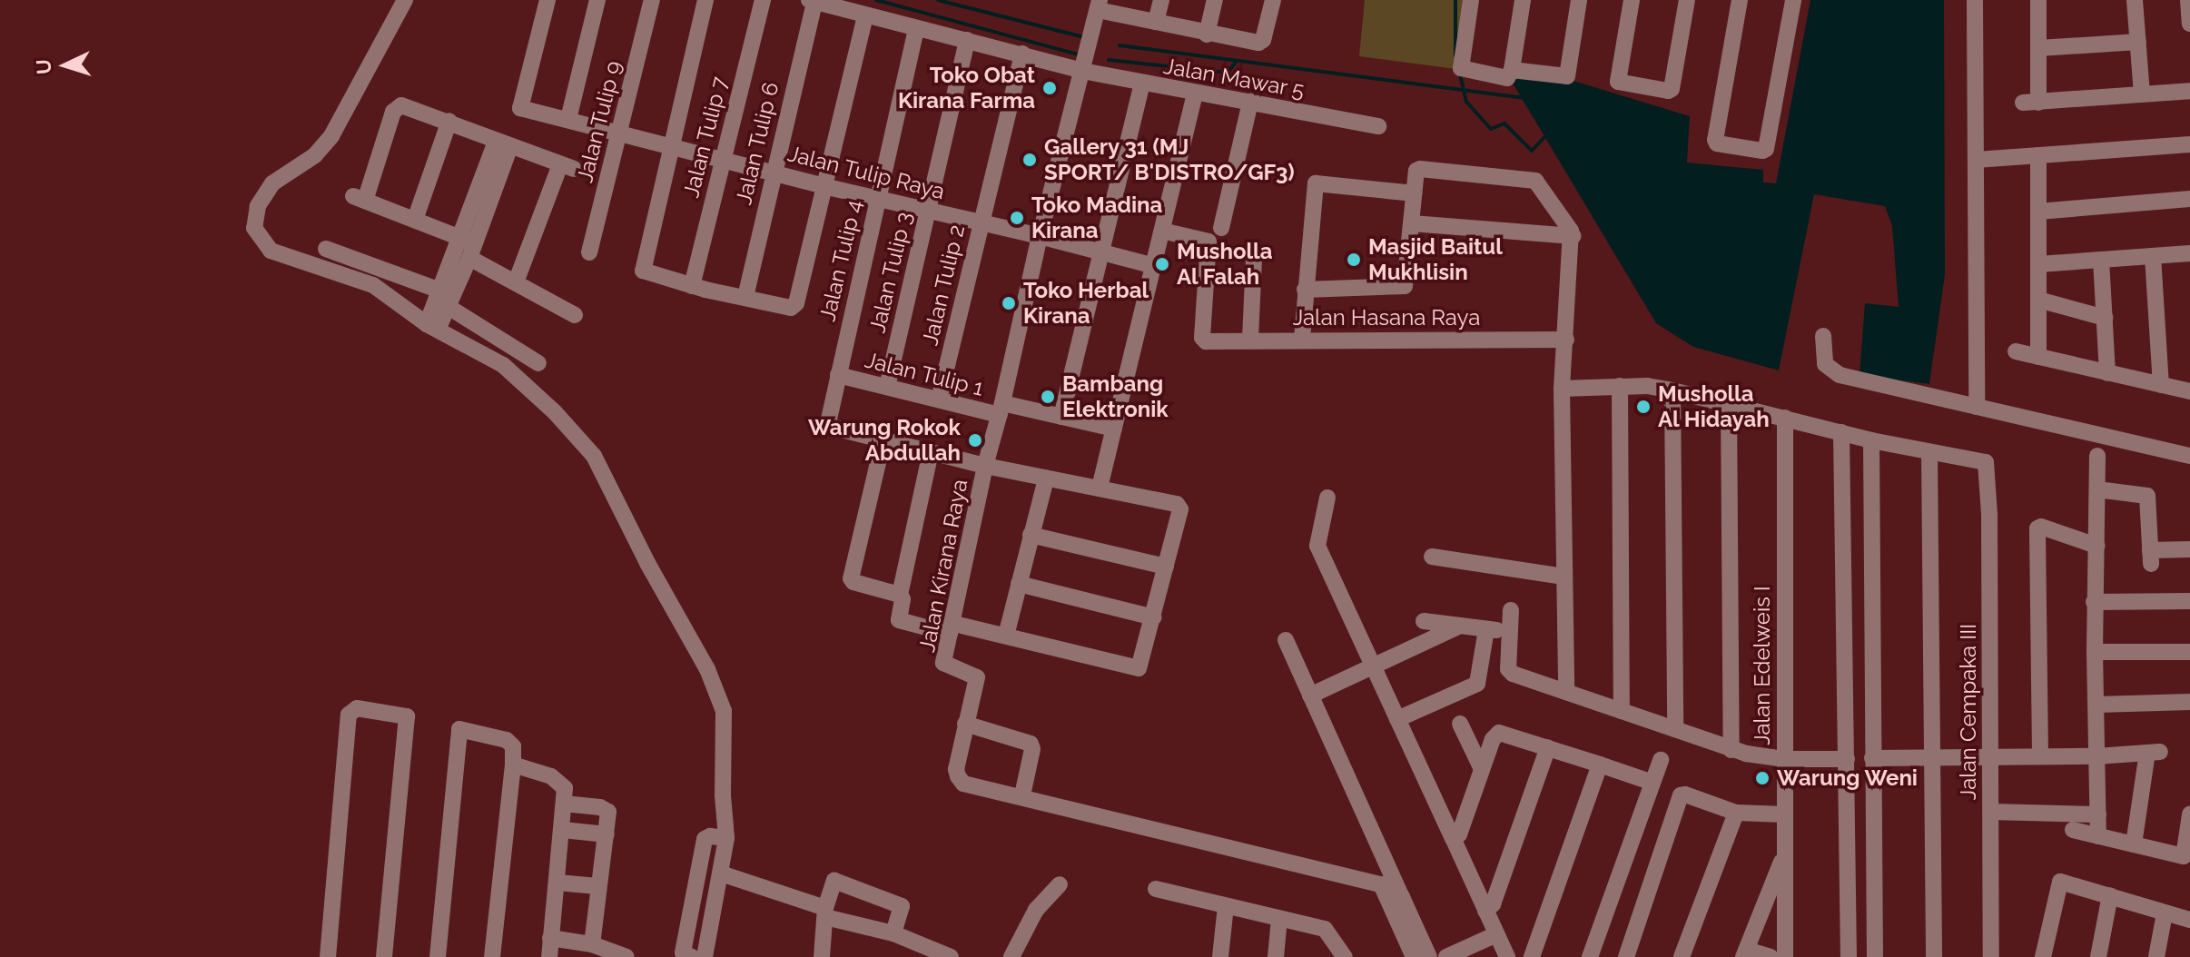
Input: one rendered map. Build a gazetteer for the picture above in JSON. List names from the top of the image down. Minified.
{"streets":{"street":["Jalan Mawar 5","Jalan Tulip 9","Jalan Tulip 7","Jalan Tulip 6","Jalan Tulip Raya","Jalan Tulip 4","Jalan Tulip 3","Jalan Tulip 2","Jalan Hasana Raya","Jalan Tulip 1","Jalan Kirana Raya","Jalan Edelweis I","Jalan Cempaka III"]},"crossings":[["Jalan Mawar 5","Jalan Tulip 6"],["Jalan Mawar 5","Jalan Tulip 4"],["Jalan Mawar 5","Jalan Tulip 3"],["Jalan Mawar 5","Jalan Tulip 2"],["Jalan Mawar 5","Jalan Kirana Raya"],["Jalan Tulip 9","Jalan Tulip Raya"],["Jalan Tulip 7","Jalan Tulip Raya"],["Jalan Tulip 6","Jalan Tulip Raya"],["Jalan Tulip Raya","Jalan Tulip 4"],["Jalan Tulip Raya","Jalan Tulip 3"],["Jalan Tulip Raya","Jalan Tulip 2"],["Jalan Tulip Raya","Jalan Kirana Raya"],["Jalan Tulip 4","Jalan Tulip 1"],["Jalan Tulip 3","Jalan Tulip 1"],["Jalan Tulip 2","Jalan Tulip 1"],["Jalan Tulip 1","Jalan Kirana Raya"]],"places":["Toko Obat Kirana Farma","Gallery 31 (MJ SPORT/ B'DISTRO/GF3)","Toko Madina Kirana","Masjid Baitul Mukhlisin","Musholla Al Falah","Toko Herbal Kirana","Bambang Elektronik","Musholla Al Hidayah","Warung Rokok Abdullah","Warung Weni"],"north":"left"}
